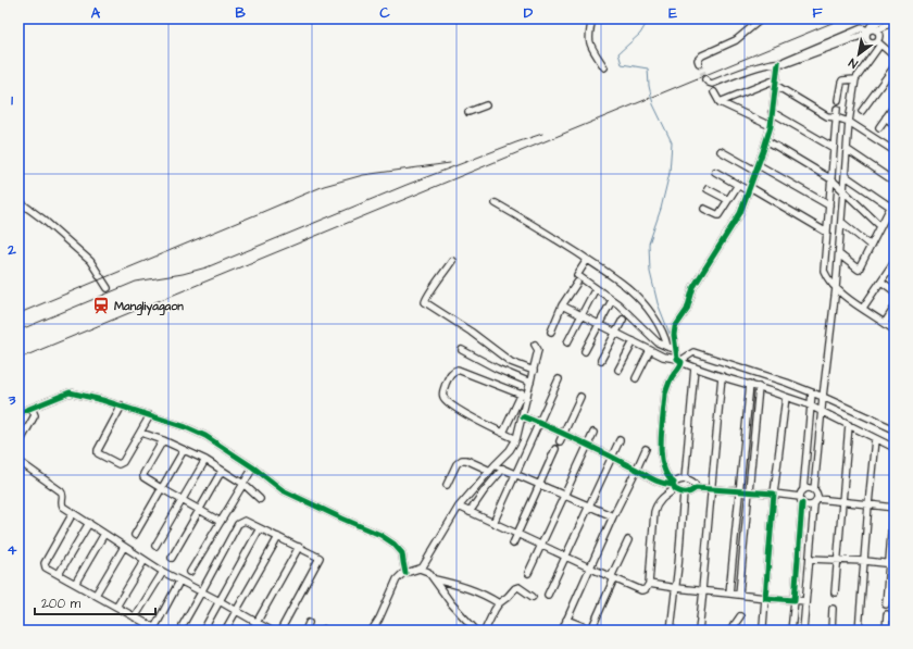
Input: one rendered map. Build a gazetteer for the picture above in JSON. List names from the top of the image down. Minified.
{"places":{"station":["Mangliyagaon"]},"scale_bar":"200 m","north":"bottom left","grid":{"columns":["A","B","C","D","E","F"],"rows":["1","2","3","4"]}}
